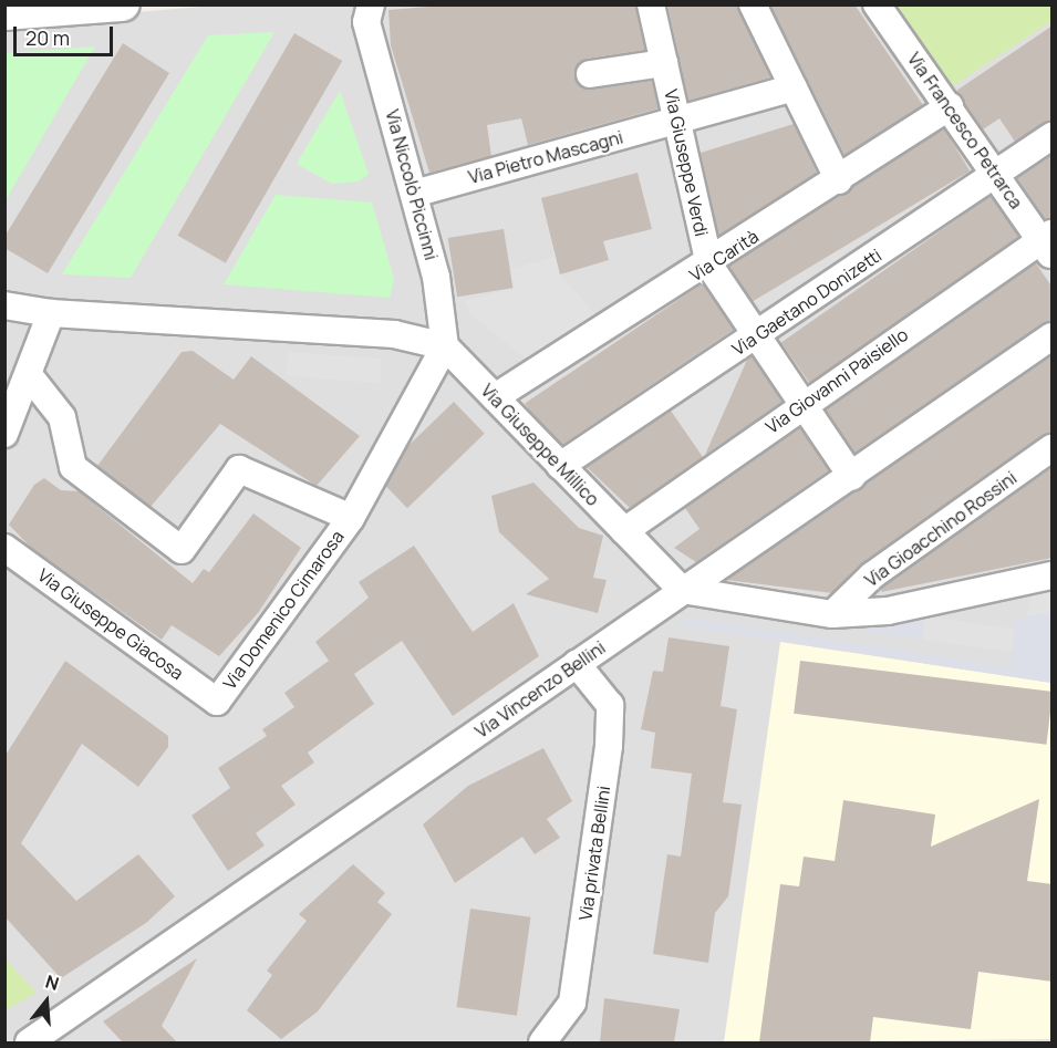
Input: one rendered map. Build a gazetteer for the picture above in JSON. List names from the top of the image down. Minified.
{"streets":{"street":["Via Francesco Petrarca","Via Pietro Mascagni","Via Giuseppe Verdi","Via Niccolò Piccinni","Via Carità","Via Gaetano Donizetti","Via Giovanni Paisiello","Via Giuseppe Millico","Via Gioacchino Rossini","Via Domenico Cimarosa","Via Giuseppe Giacosa","Via Vincenzo Bellini","Via privata Bellini"]},"crossings":[["Via Francesco Petrarca","Via Carità"],["Via Francesco Petrarca","Via Gaetano Donizetti"],["Via Francesco Petrarca","Via Giovanni Paisiello"],["Via Pietro Mascagni","Via Giuseppe Verdi"],["Via Pietro Mascagni","Via Niccolò Piccinni"],["Via Giuseppe Verdi","Via Carità"],["Via Giuseppe Verdi","Via Gaetano Donizetti"],["Via Giuseppe Verdi","Via Giovanni Paisiello"],["Via Giuseppe Verdi","Via Vincenzo Bellini"],["Via Niccolò Piccinni","Via Giuseppe Millico"],["Via Niccolò Piccinni","Via Domenico Cimarosa"],["Via Carità","Via Giuseppe Millico"],["Via Gaetano Donizetti","Via Giuseppe Millico"],["Via Giovanni Paisiello","Via Giuseppe Millico"],["Via Giuseppe Millico","Via Domenico Cimarosa"],["Via Giuseppe Millico","Via Vincenzo Bellini"],["Via Domenico Cimarosa","Via Giuseppe Giacosa"],["Via Vincenzo Bellini","Via privata Bellini"]],"scale_bar":"20 m","north":"top"}
